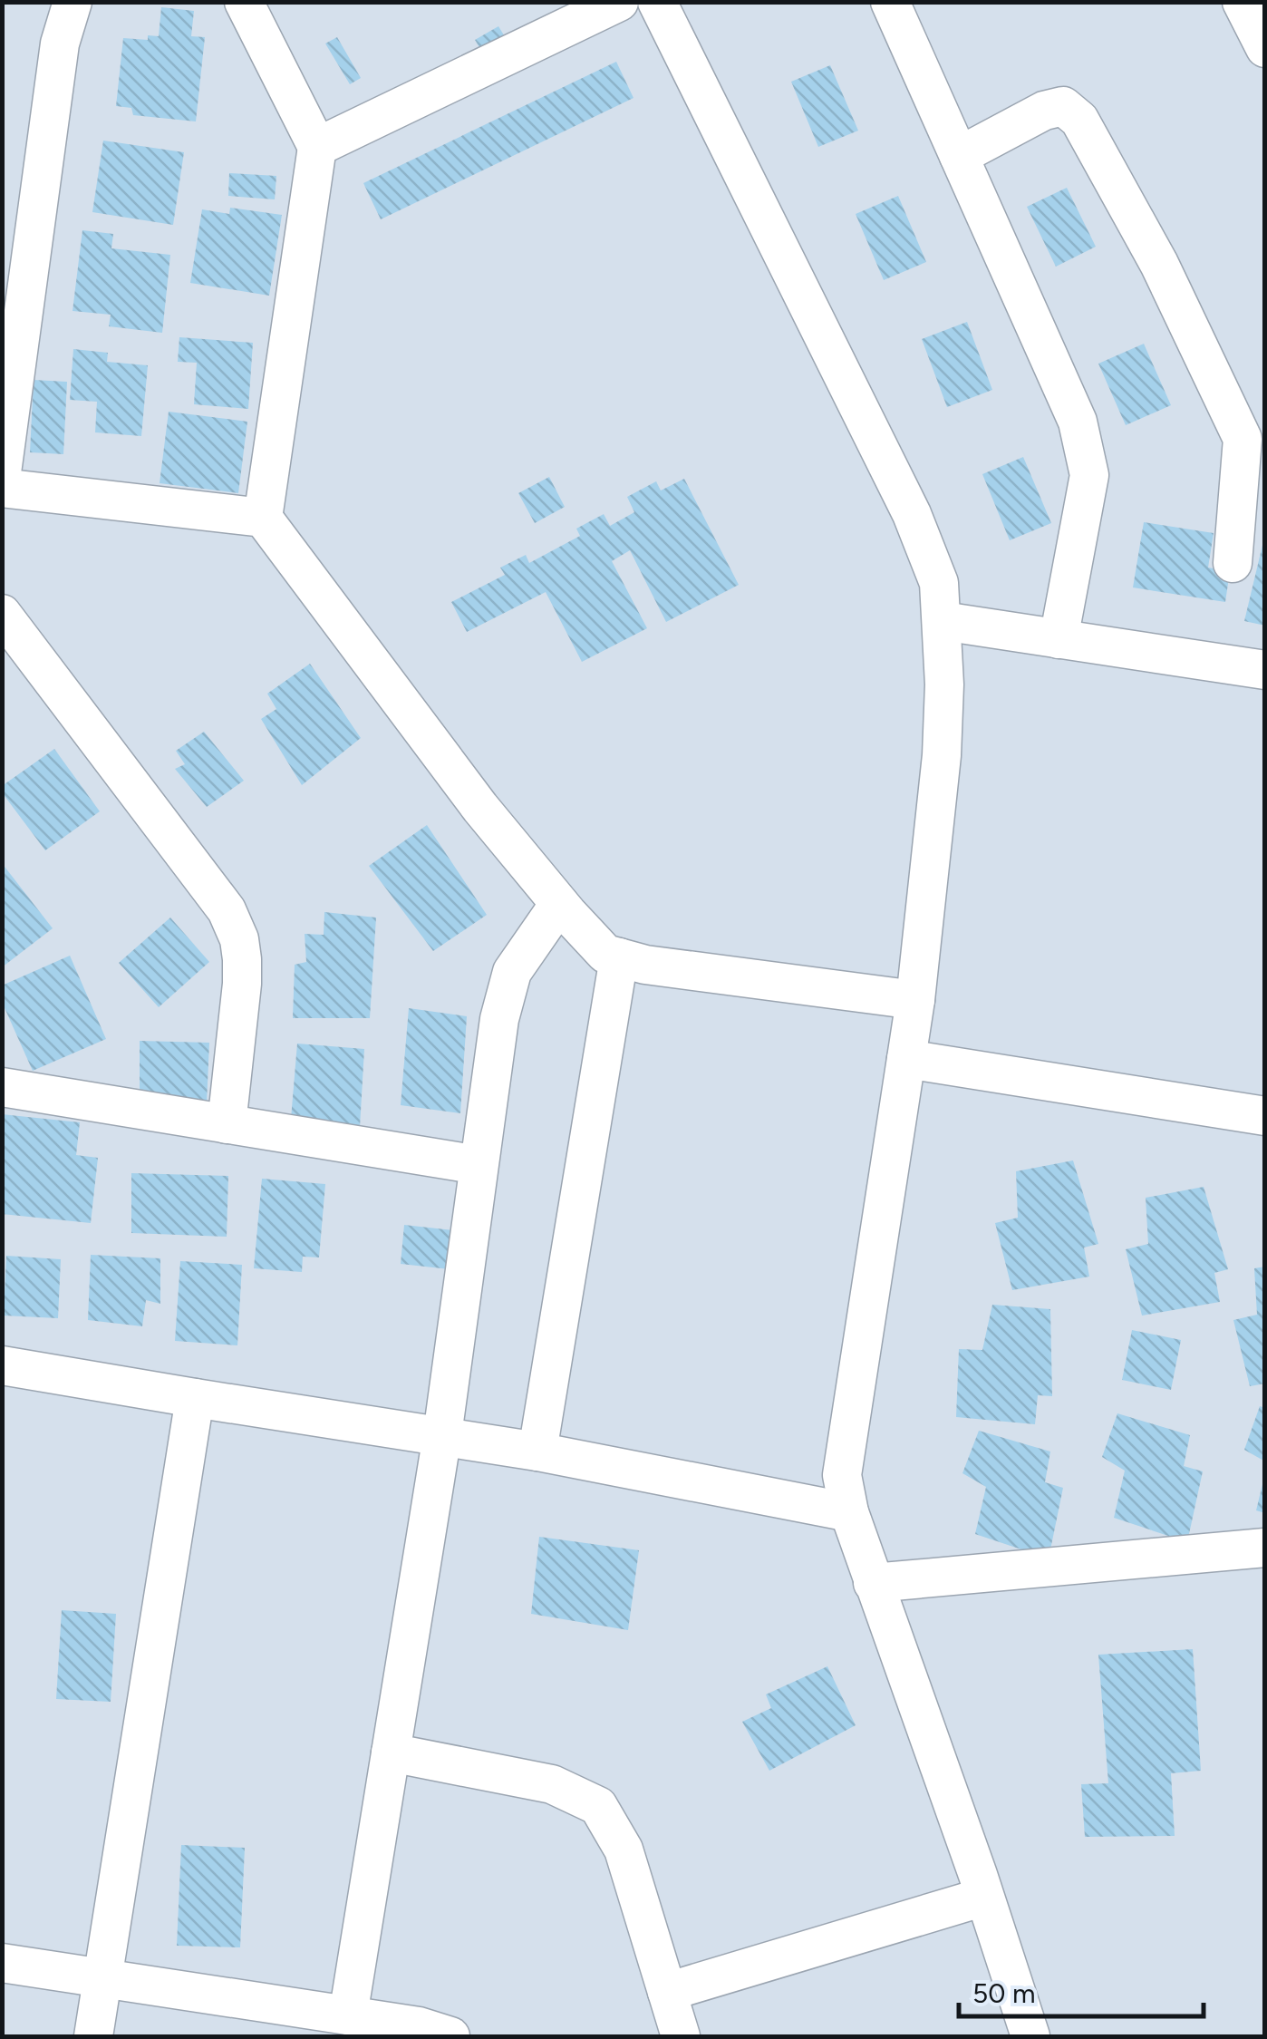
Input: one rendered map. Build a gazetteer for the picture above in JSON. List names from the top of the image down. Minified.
{"scale_bar":"50 m"}
